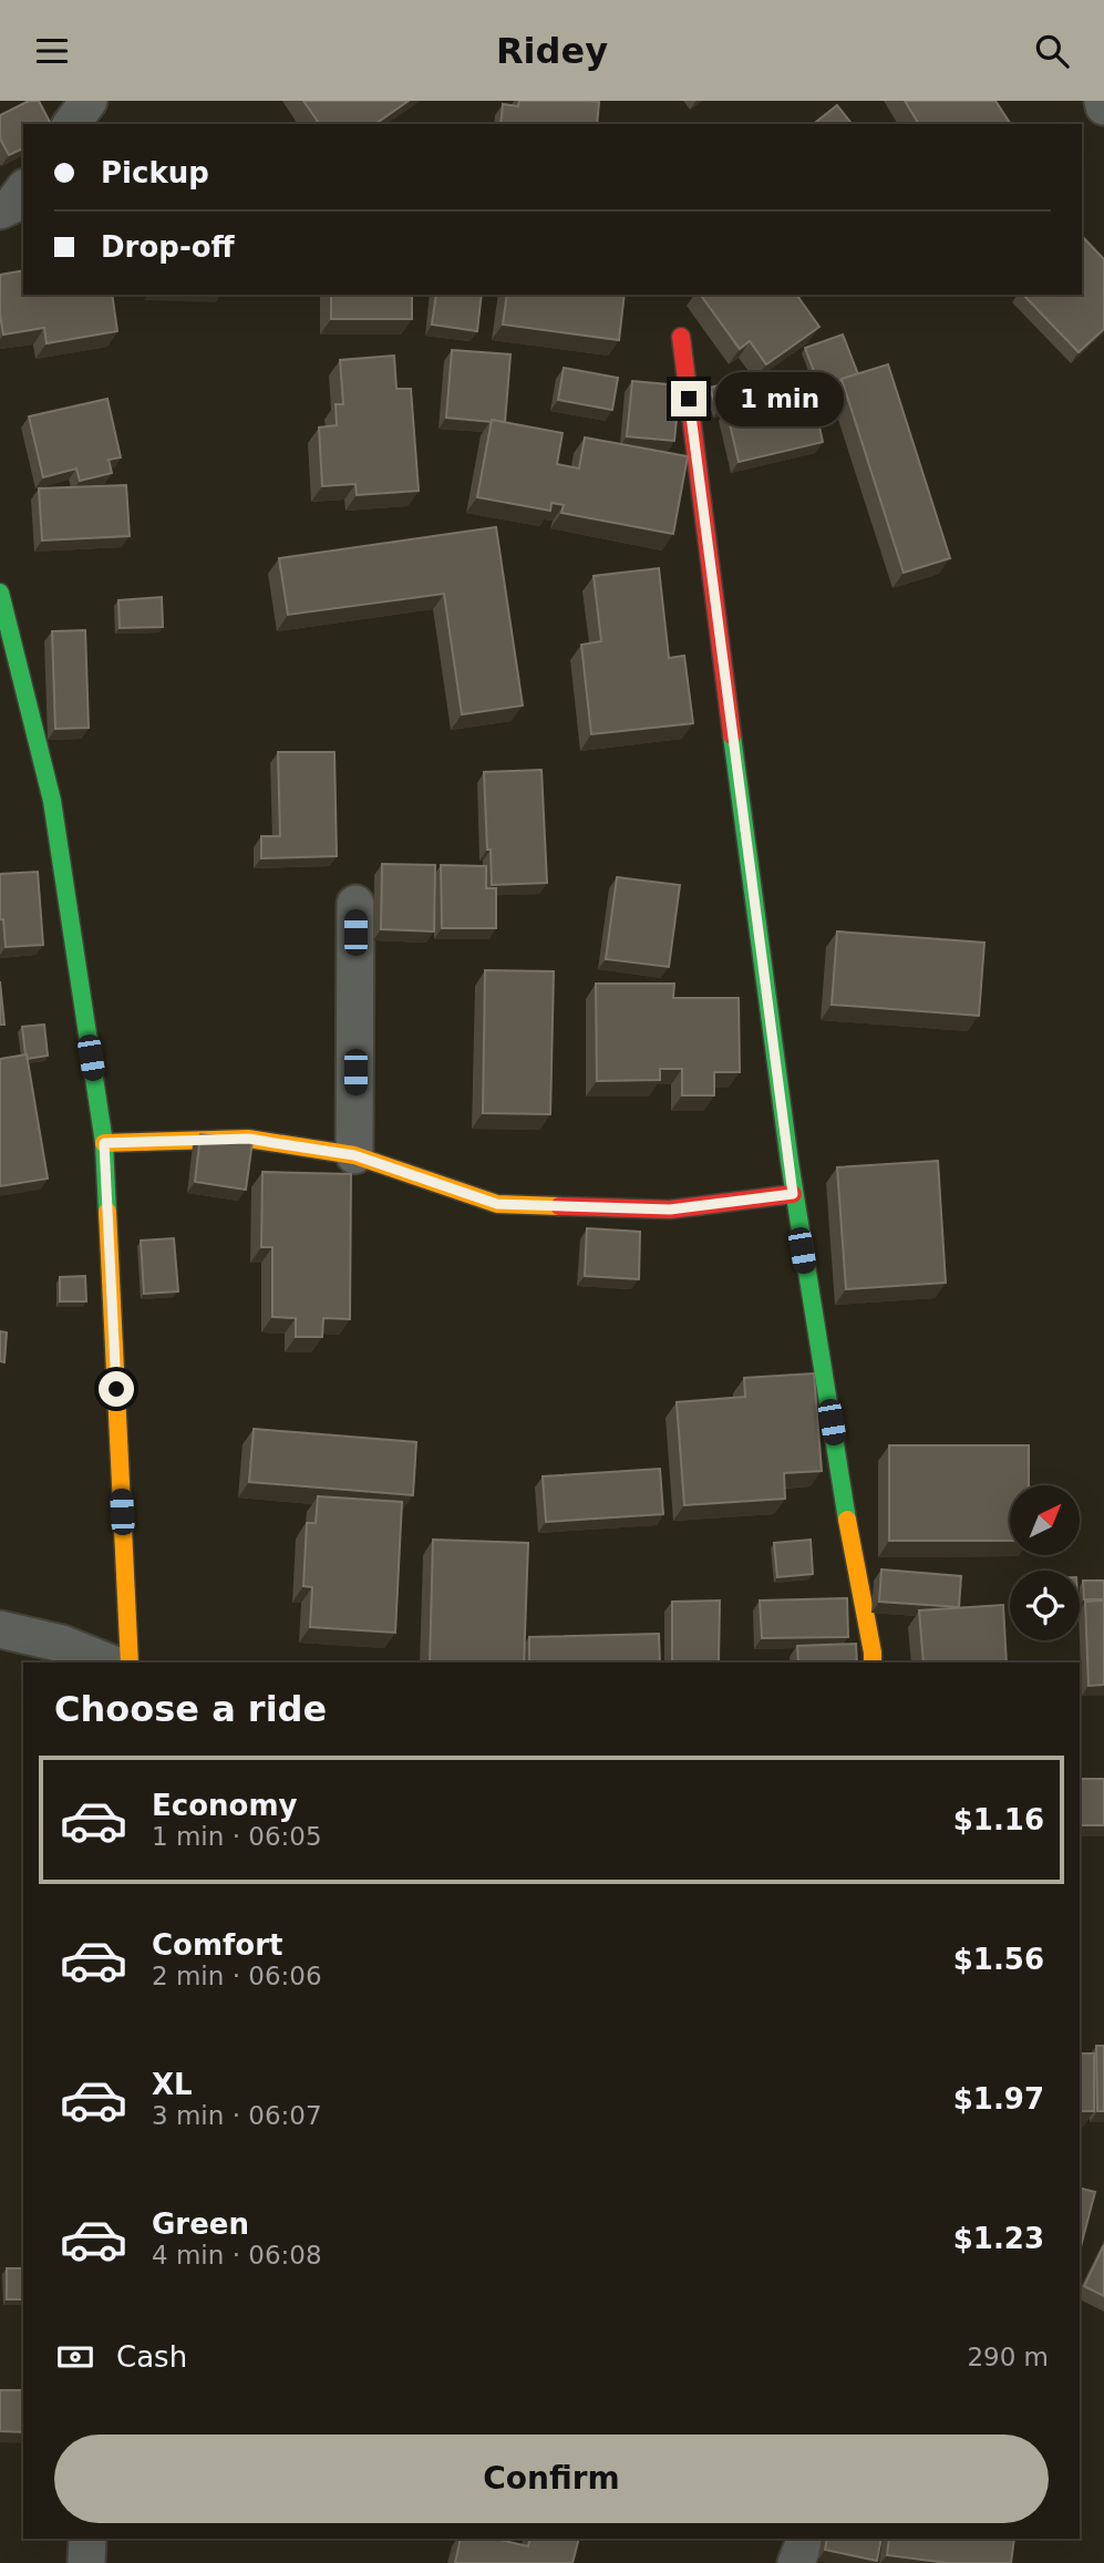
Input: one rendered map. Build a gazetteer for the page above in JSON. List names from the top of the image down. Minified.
{"north":"top right","page":{"header":"Ridey","banner":["Pickup","Drop-off"],"bubble":"1 min","heading":"Choose a ride","list":[{"name":"Economy","note":"1 min · 06:05","value":"$1.16"},{"name":"Comfort","note":"2 min · 06:06","value":"$1.56"},{"name":"XL","note":"3 min · 06:07","value":"$1.97"},{"name":"Green","note":"4 min · 06:08","value":"$1.23"}],"pay":["Cash","290 m"],"buttons":"Confirm"}}
